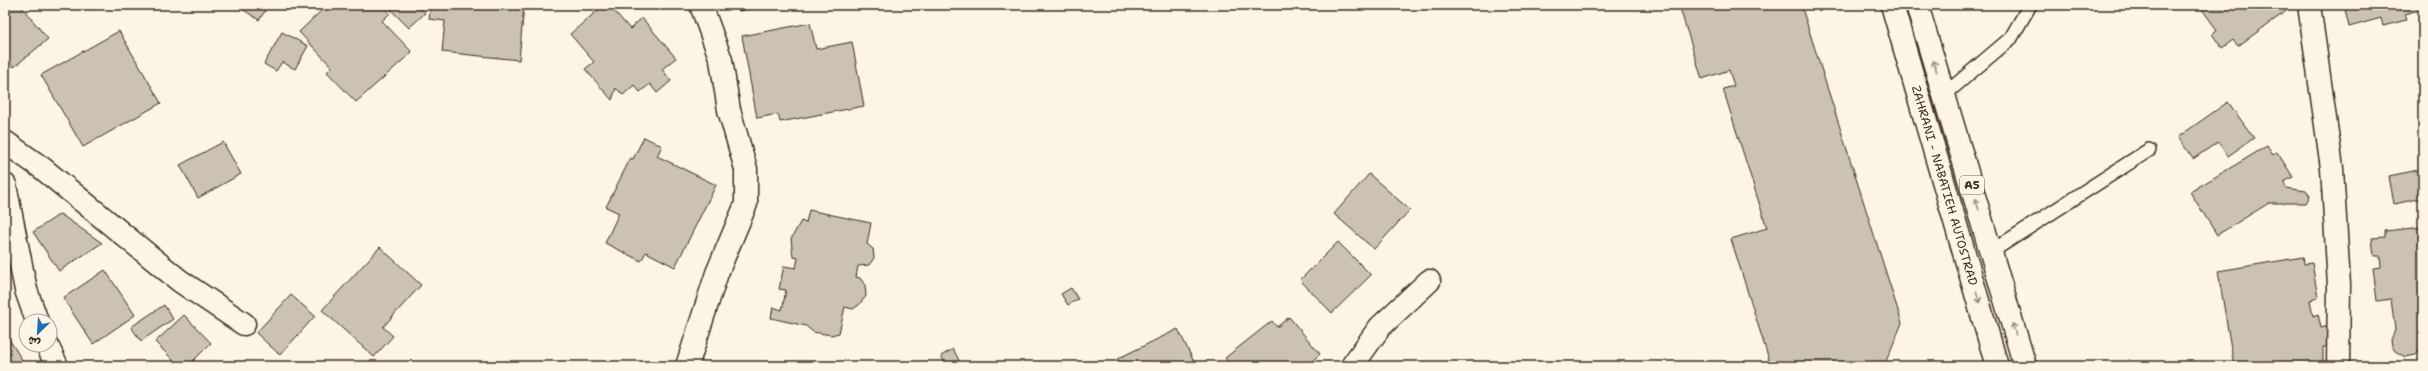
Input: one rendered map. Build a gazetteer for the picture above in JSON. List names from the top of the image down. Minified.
{"streets":{"main road":["ZAHRANI - NABATIEH AUTOSTRAD","A5"]},"north":"bottom left"}
